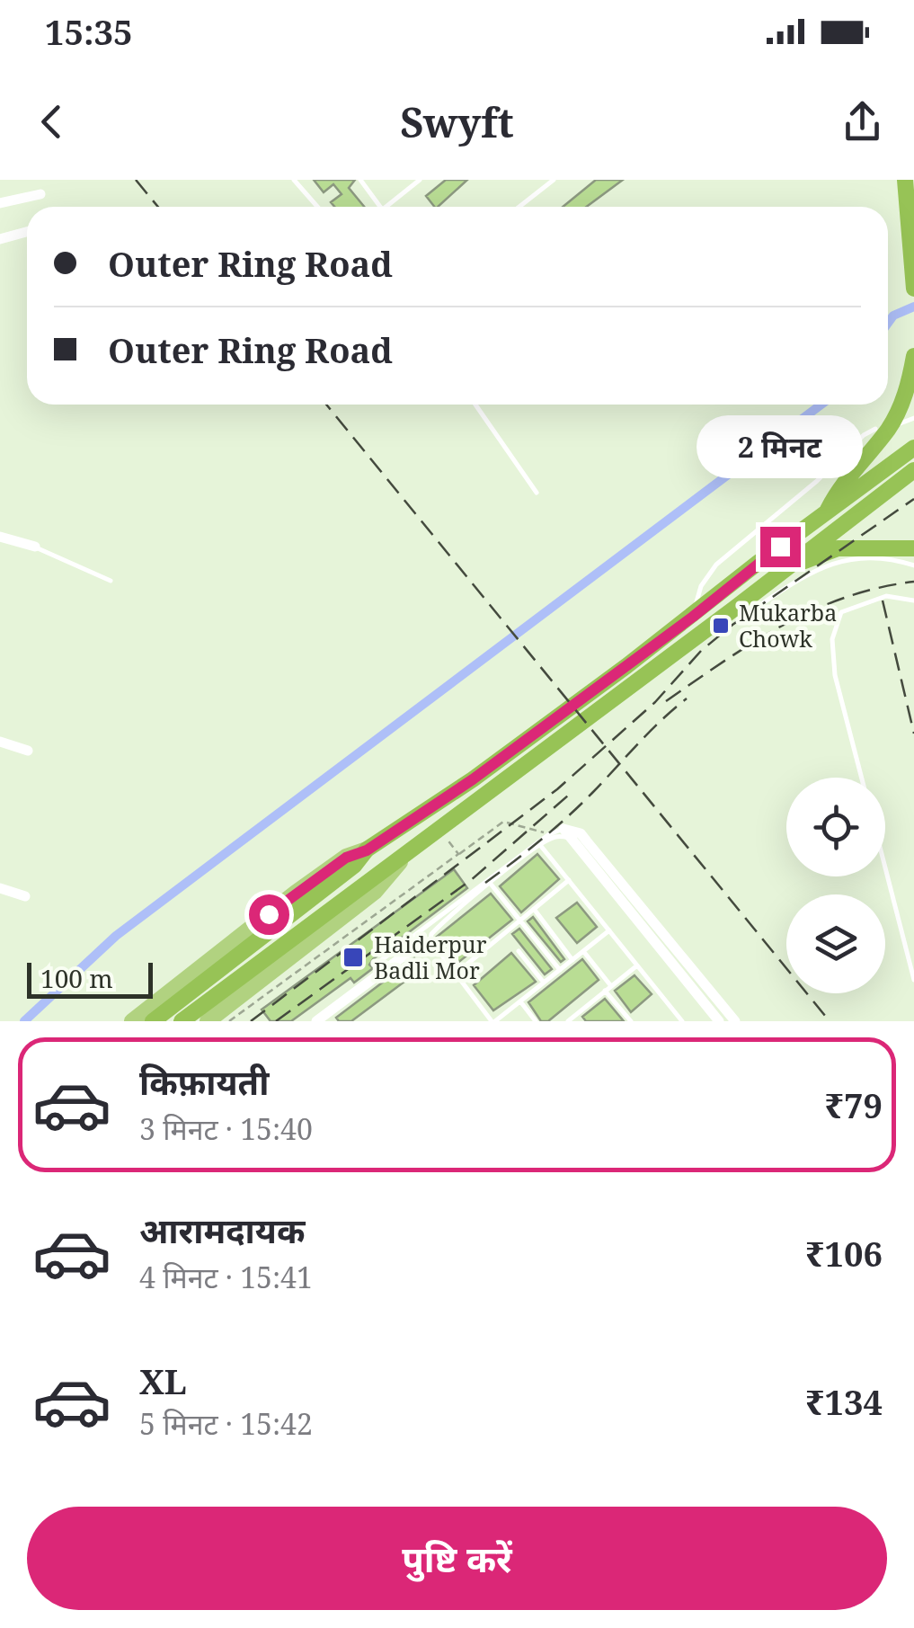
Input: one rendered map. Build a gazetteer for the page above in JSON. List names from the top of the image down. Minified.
{"places":{"transit":["Mukarba Chowk","Haiderpur Badli Mor"]},"scale_bar":"100 m","page":{"status":"15:35","header":"Swyft","banner":["Outer Ring Road","Outer Ring Road"],"bubble":"2 मिनट","scale":"100 m","list":[{"name":"किफ़ायती","note":"3 मिनट · 15:40","value":"₹79"},{"name":"आरामदायक","note":"4 मिनट · 15:41","value":"₹106"},{"name":"XL","note":"5 मिनट · 15:42","value":"₹134"}],"buttons":"पुष्टि करें"}}
